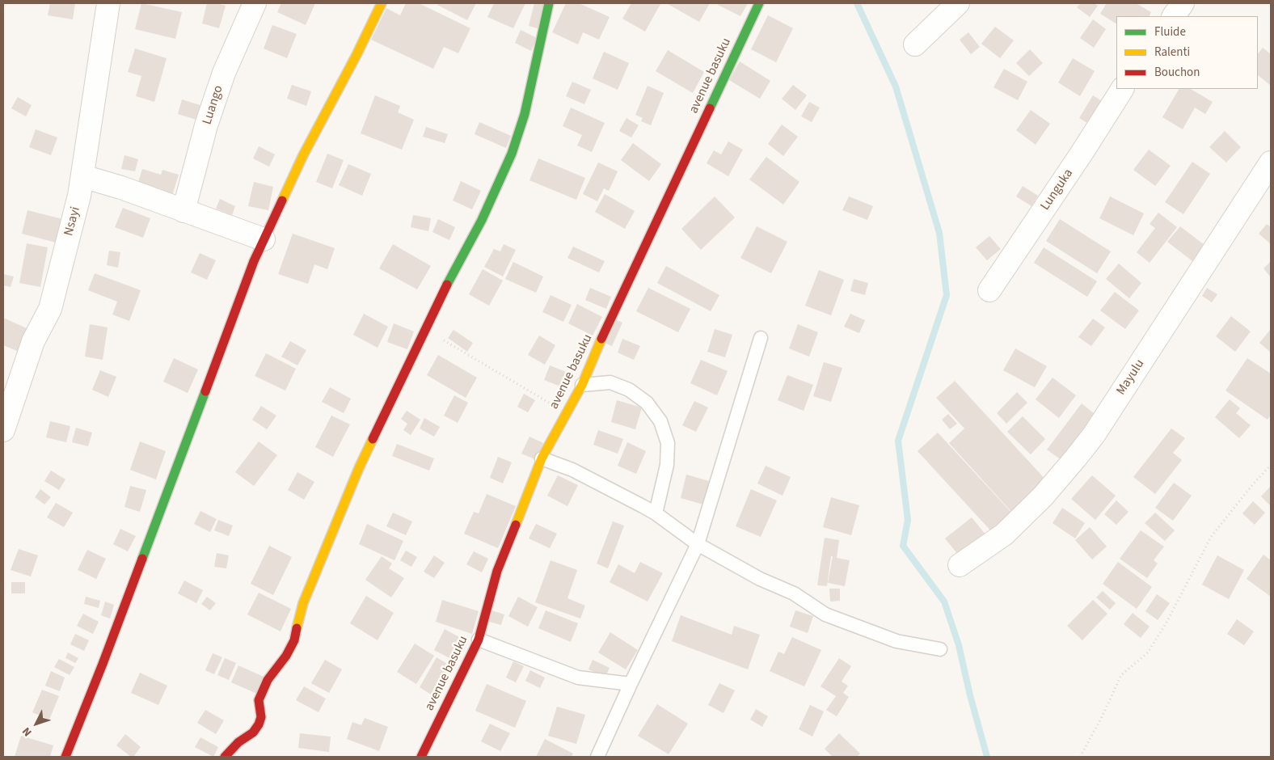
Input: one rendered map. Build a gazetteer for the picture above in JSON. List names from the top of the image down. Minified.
{"streets":{"street":["avenue basuku","Luango","Lunguka","Nsayi","Mayulu"]},"legend":["Fluide","Ralenti","Bouchon"],"north":"bottom left"}
